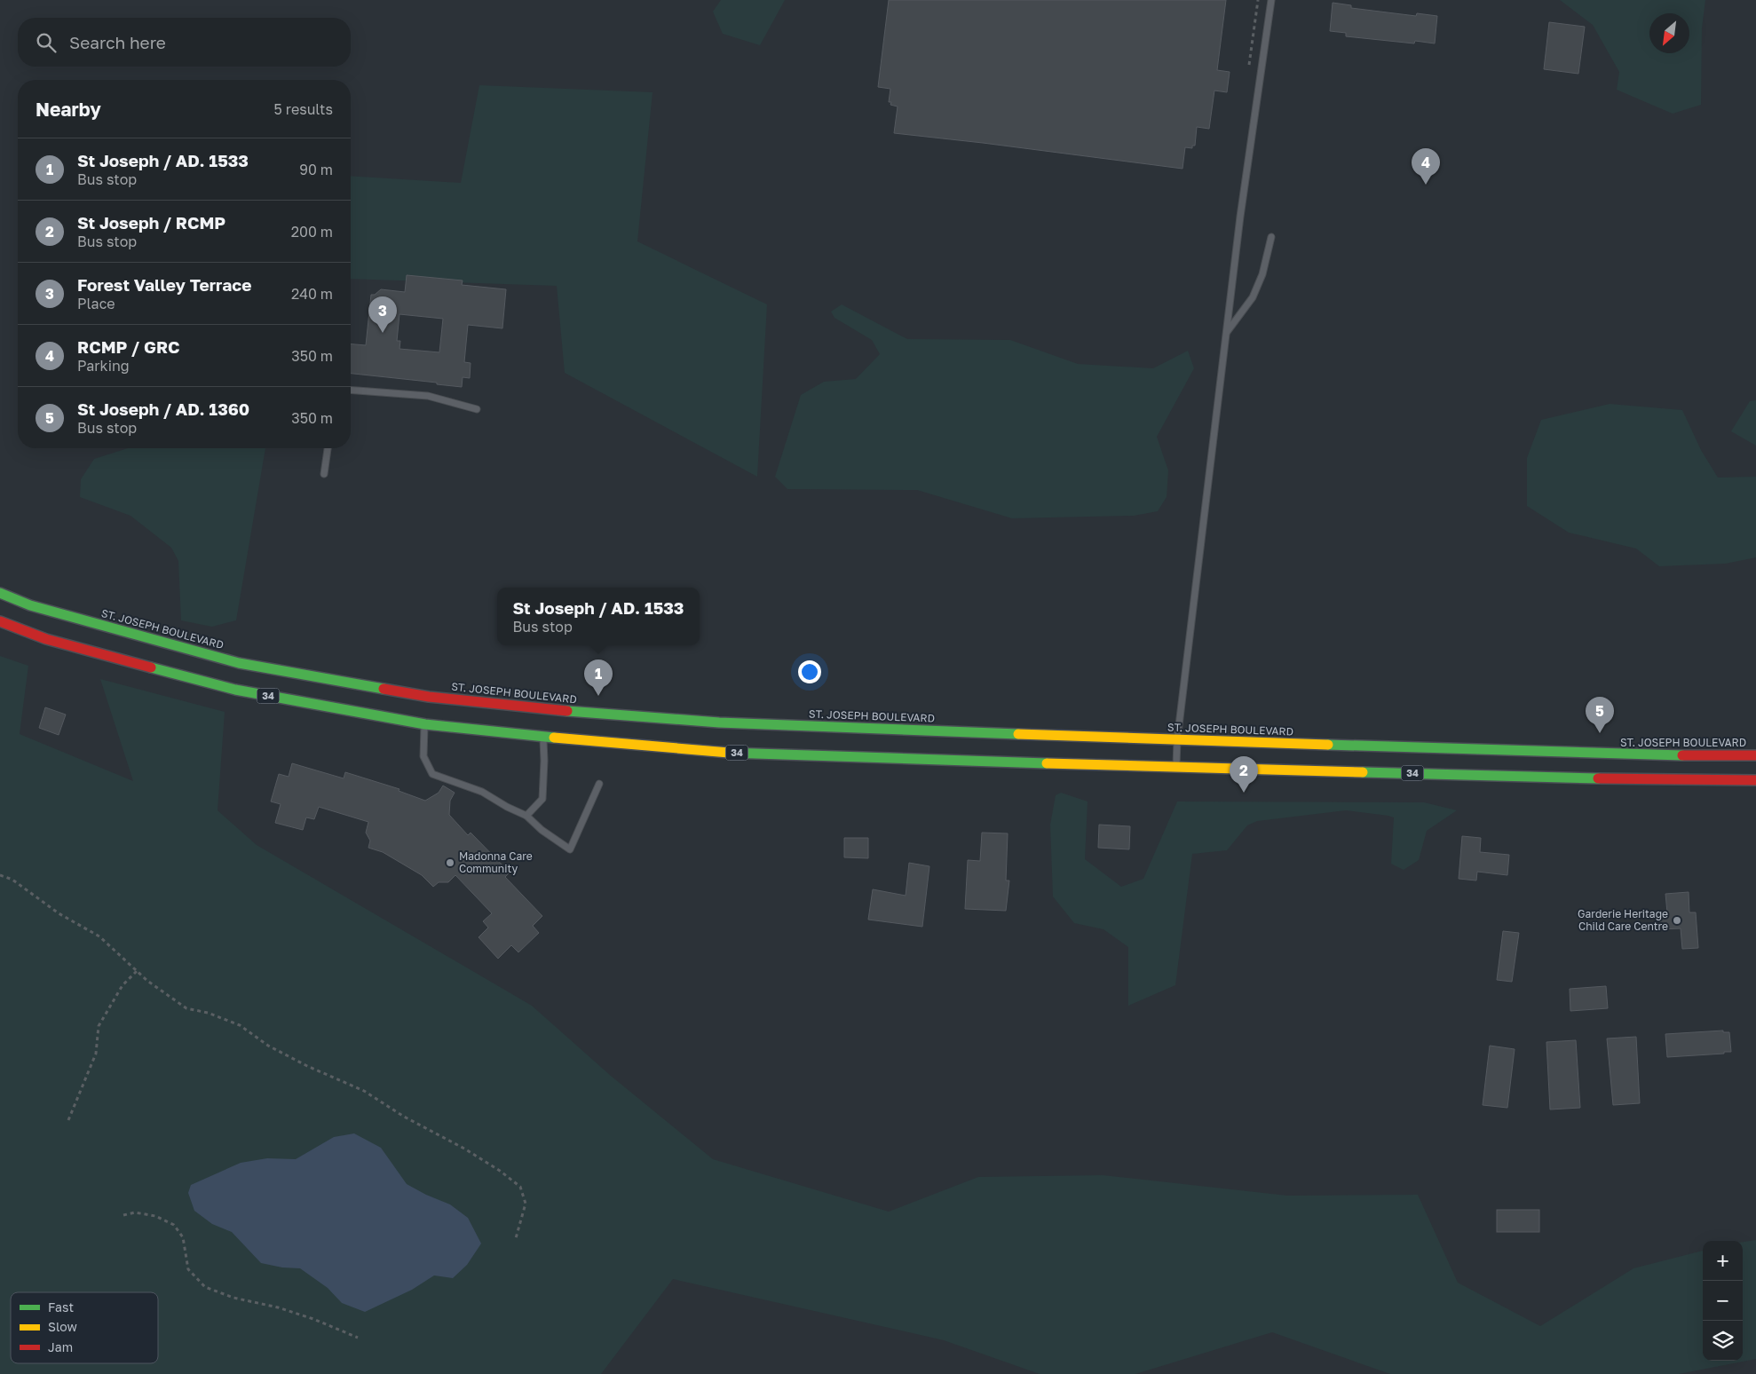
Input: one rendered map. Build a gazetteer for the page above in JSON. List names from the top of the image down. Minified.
{"streets":{"main road":["ST. JOSEPH BOULEVARD","34"]},"places":["Madonna Care Community","Garderie Heritage Child Care Centre"],"legend":["Fast","Slow","Jam"],"north":"bottom left","page":{"search":"Search here","heading":["Nearby","5 results"],"list":[{"mark":"1","name":"St Joseph / AD. 1533","note":"Bus stop","value":"90 m"},{"mark":"2","name":"St Joseph / RCMP","note":"Bus stop","value":"200 m"},{"mark":"3","name":"Forest Valley Terrace","note":"Place","value":"240 m"},{"mark":"4","name":"RCMP / GRC","note":"Parking","value":"350 m"},{"mark":"5","name":"St Joseph / AD. 1360","note":"Bus stop","value":"350 m"}],"pins":["4","3","1","5","2"],"popup":["St Joseph / AD. 1533","Bus stop"],"map_buttons":["+","−"]}}
